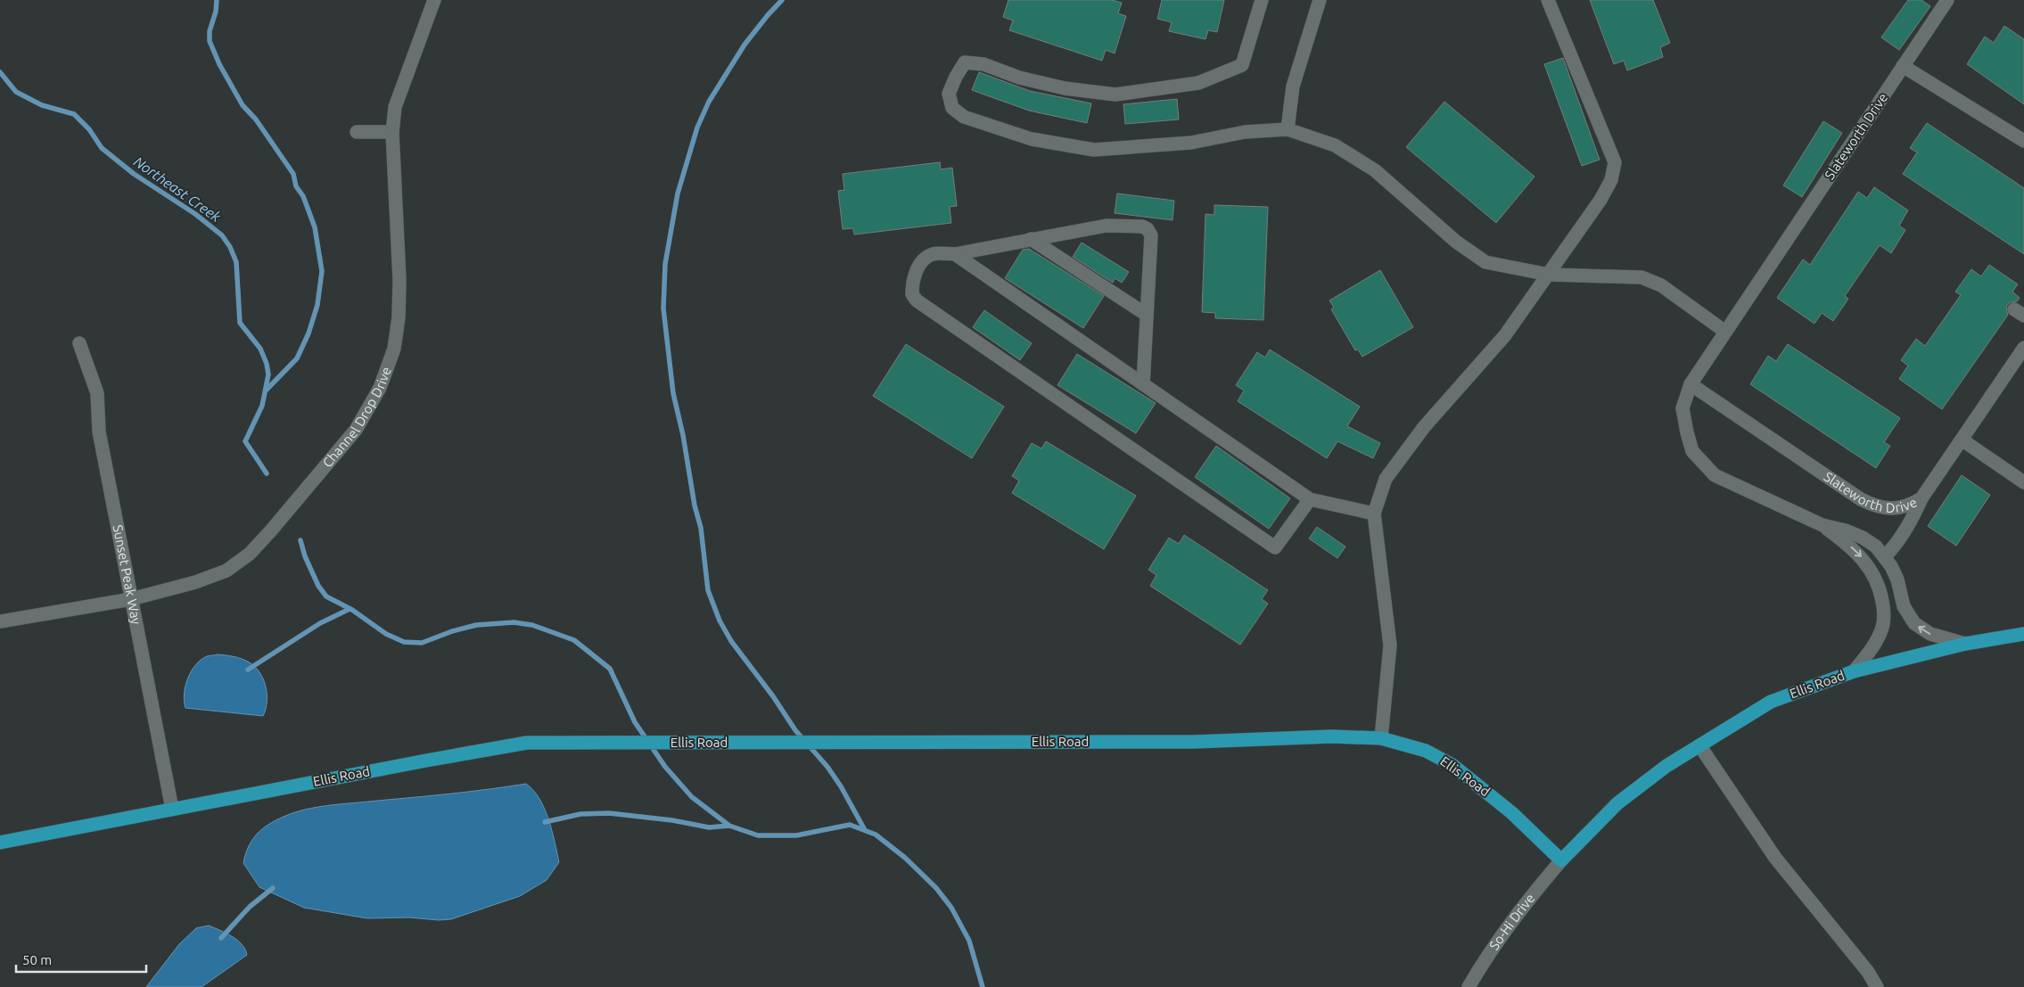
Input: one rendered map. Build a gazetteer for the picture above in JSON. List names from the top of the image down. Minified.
{"streets":{"main road":["Ellis Road"],"street":["Slateworth Drive","Channel Drop Drive","Sunset Peak Way","So-Hi Drive"]},"crossings":[["Slateworth Drive","Ellis Road"],["Channel Drop Drive","Sunset Peak Way"],["Sunset Peak Way","Ellis Road"],["Ellis Road","So-Hi Drive"]],"water":["Northeast Creek"],"scale_bar":"50 m"}
